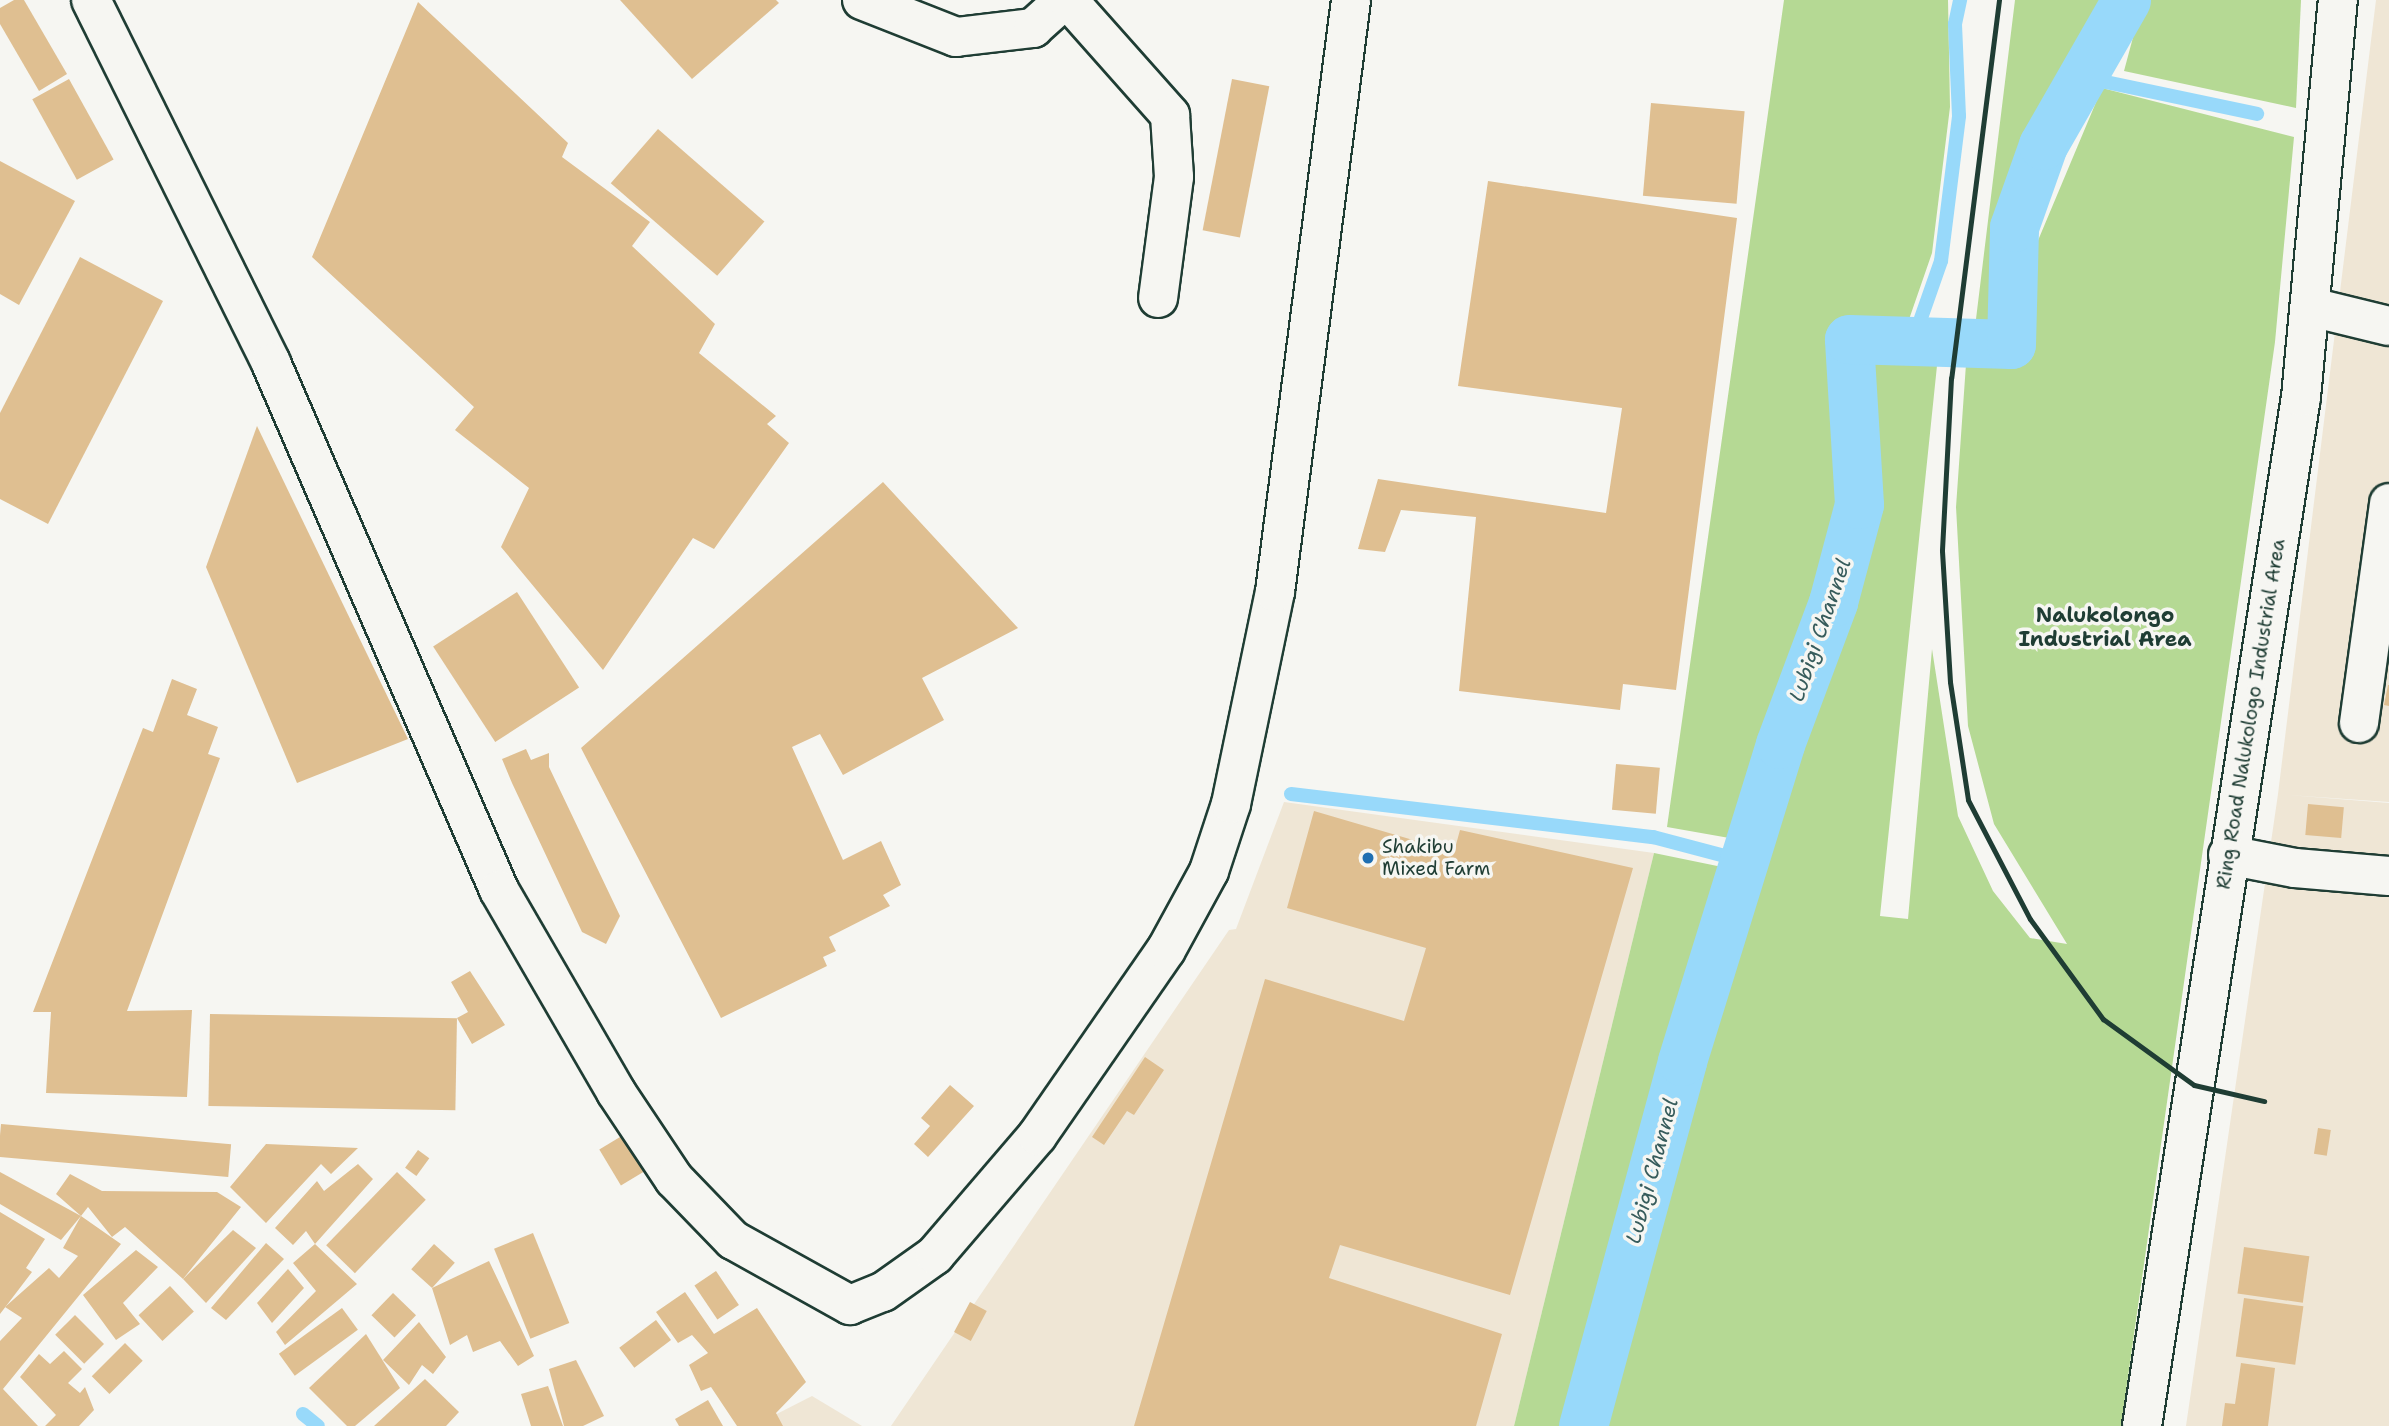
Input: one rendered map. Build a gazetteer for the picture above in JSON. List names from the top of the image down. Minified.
{"streets":{"street":["Ring Road Nalukologo Industrial Area"]},"districts":["Nalukolongo Industrial Area"],"water":["Lubigi Channel"],"places":["Shakibu Mixed Farm"]}
